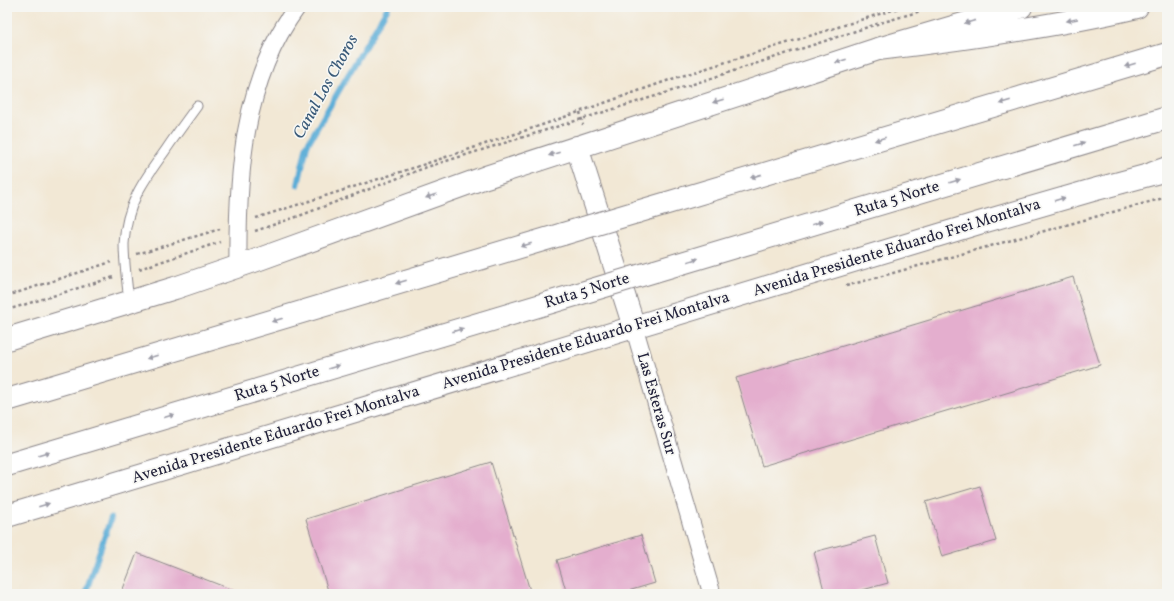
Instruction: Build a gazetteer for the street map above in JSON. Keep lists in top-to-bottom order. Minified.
{"streets":{"main road":["Ruta 5 Norte","Avenida Presidente Eduardo Frei Montalva","Las Esteras Sur"]},"crossings":[["Avenida Presidente Eduardo Frei Montalva","Las Esteras Sur"]],"water":["Canal Los Choros"]}
